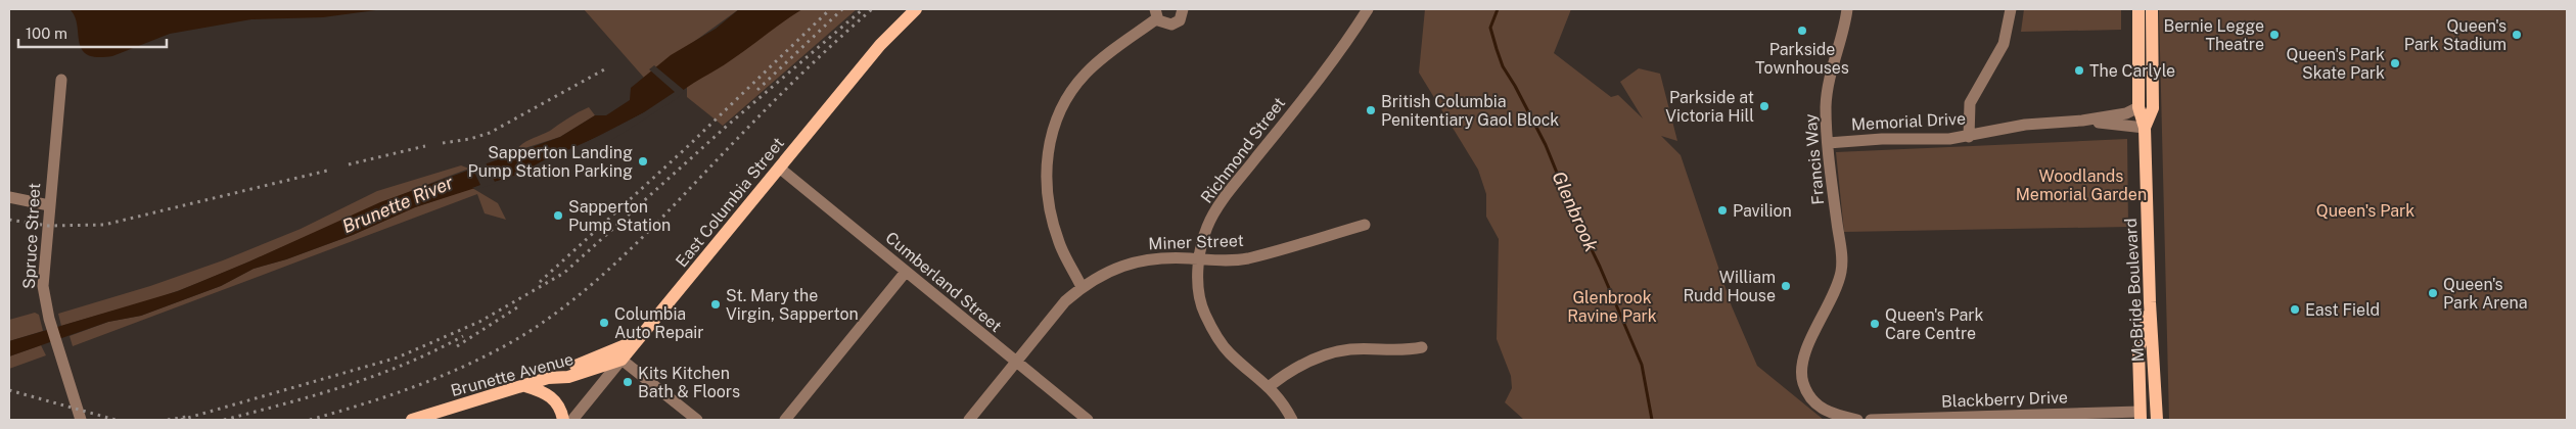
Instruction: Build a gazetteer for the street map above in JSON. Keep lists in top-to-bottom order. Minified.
{"streets":{"main road":["East Columbia Street","McBride Boulevard","Brunette Avenue"],"street":["Memorial Drive","Richmond Street","Francis Way","Spruce Street","Miner Street","Cumberland Street","Blackberry Drive"]},"crossings":[["Memorial Drive","Francis Way"],["Memorial Drive","McBride Boulevard"],["Richmond Street","Miner Street"],["East Columbia Street","Cumberland Street"],["East Columbia Street","Brunette Avenue"],["Miner Street","Cumberland Street"]],"water":["Brunette River","Glenbrook"],"parks":["Woodlands Memorial Garden","Queen's Park","Glenbrook Ravine Park"],"places":["Parkside Townhouses","Bernie Legge Theatre","Queen's Park Stadium","Queen's Park Skate Park","The Carlyle","Parkside at Victoria Hill","British Columbia Penitentiary Gaol Block","Sapperton Landing Pump Station Parking","Pavilion","Sapperton Pump Station","William Rudd House","Queen's Park Arena","St. Mary the Virgin, Sapperton","East Field","Columbia Auto Repair","Queen's Park Care Centre","Kits Kitchen Bath & Floors"],"scale_bar":"100 m"}
